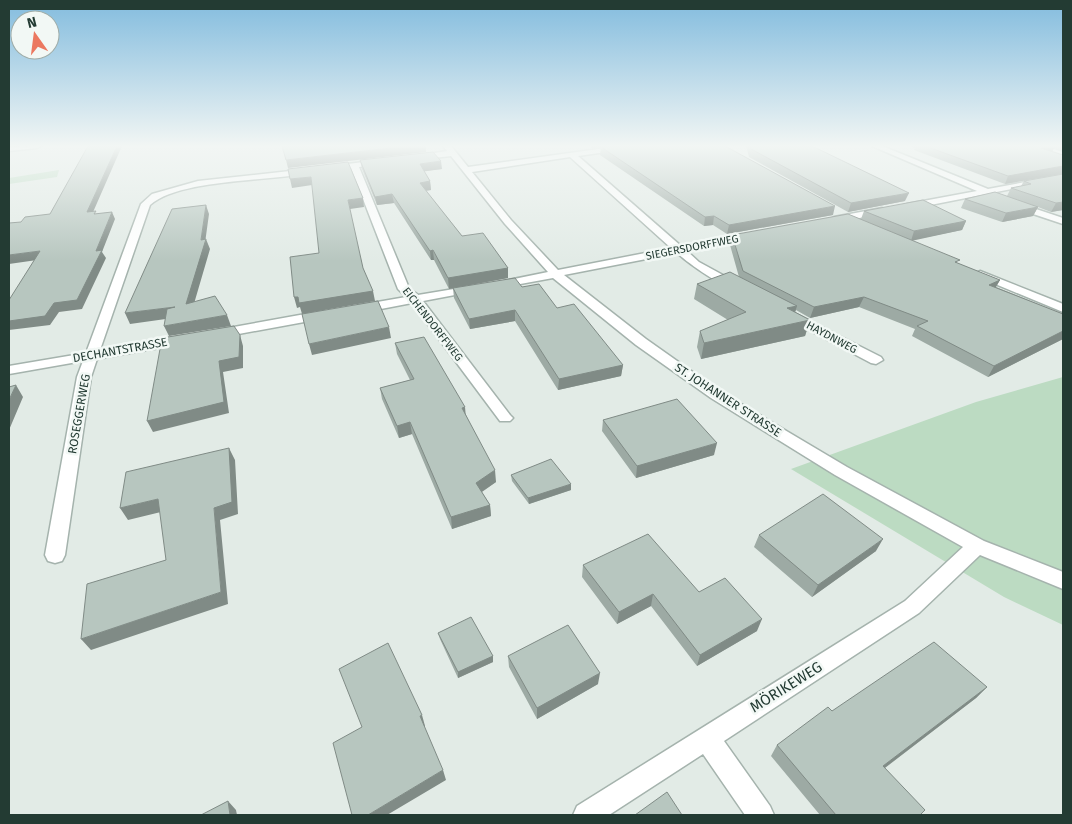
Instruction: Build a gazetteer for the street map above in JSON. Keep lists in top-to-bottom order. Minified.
{"streets":{"street":["SIEGERSDORFFWEG","EICHENDORFFWEG","HAYDNWEG","DECHANTSTRASSE","ST. JOHANNER STRASSE","ROSEGGERWEG","MÖRIKEWEG"]},"crossings":[["SIEGERSDORFFWEG","DECHANTSTRASSE"],["SIEGERSDORFFWEG","ST. JOHANNER STRASSE"],["EICHENDORFFWEG","DECHANTSTRASSE"],["DECHANTSTRASSE","ST. JOHANNER STRASSE"],["DECHANTSTRASSE","ROSEGGERWEG"],["ST. JOHANNER STRASSE","MÖRIKEWEG"]],"north":"top"}
